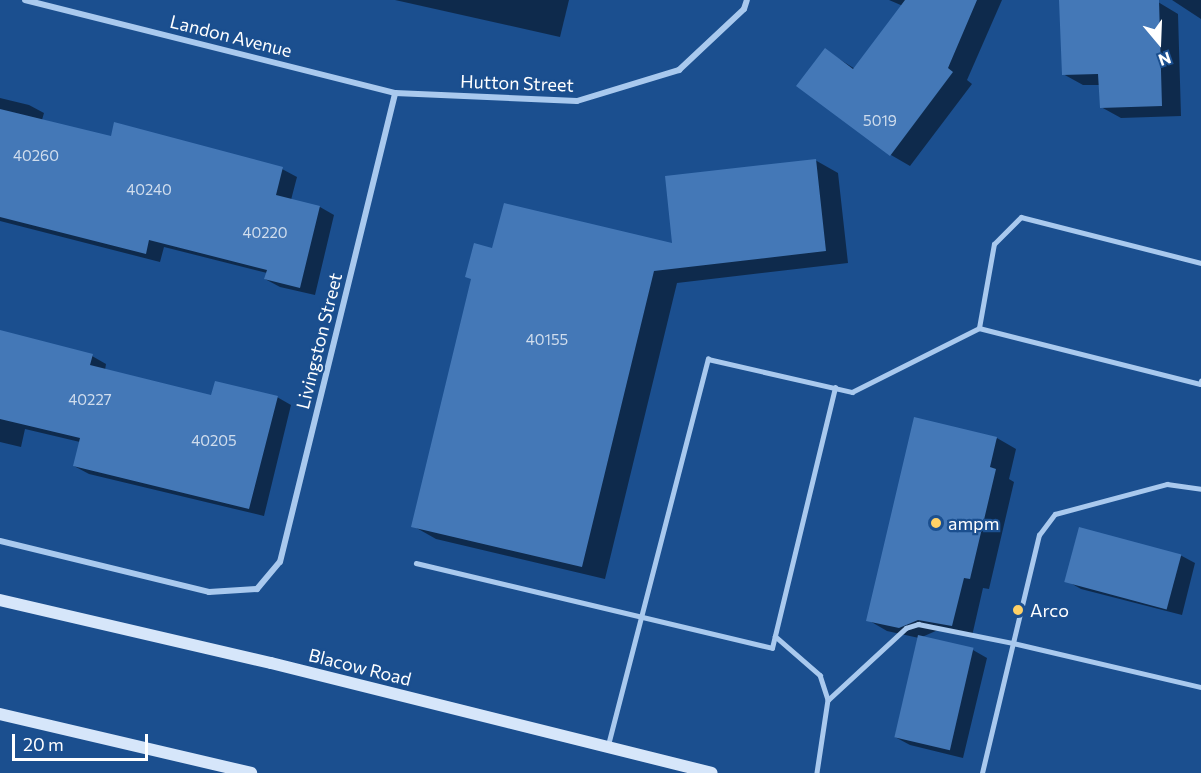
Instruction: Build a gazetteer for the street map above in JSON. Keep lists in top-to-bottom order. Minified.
{"streets":{"main road":["Blacow Road"],"street":["Landon Avenue","Hutton Street","Livingston Street"]},"crossings":[["Landon Avenue","Hutton Street"],["Landon Avenue","Livingston Street"],["Hutton Street","Livingston Street"]],"places":["ampm","Arco"],"house_numbers":["5019","40260","40240","40220","40155","40227","40205"],"scale_bar":"20 m","north":"bottom"}
